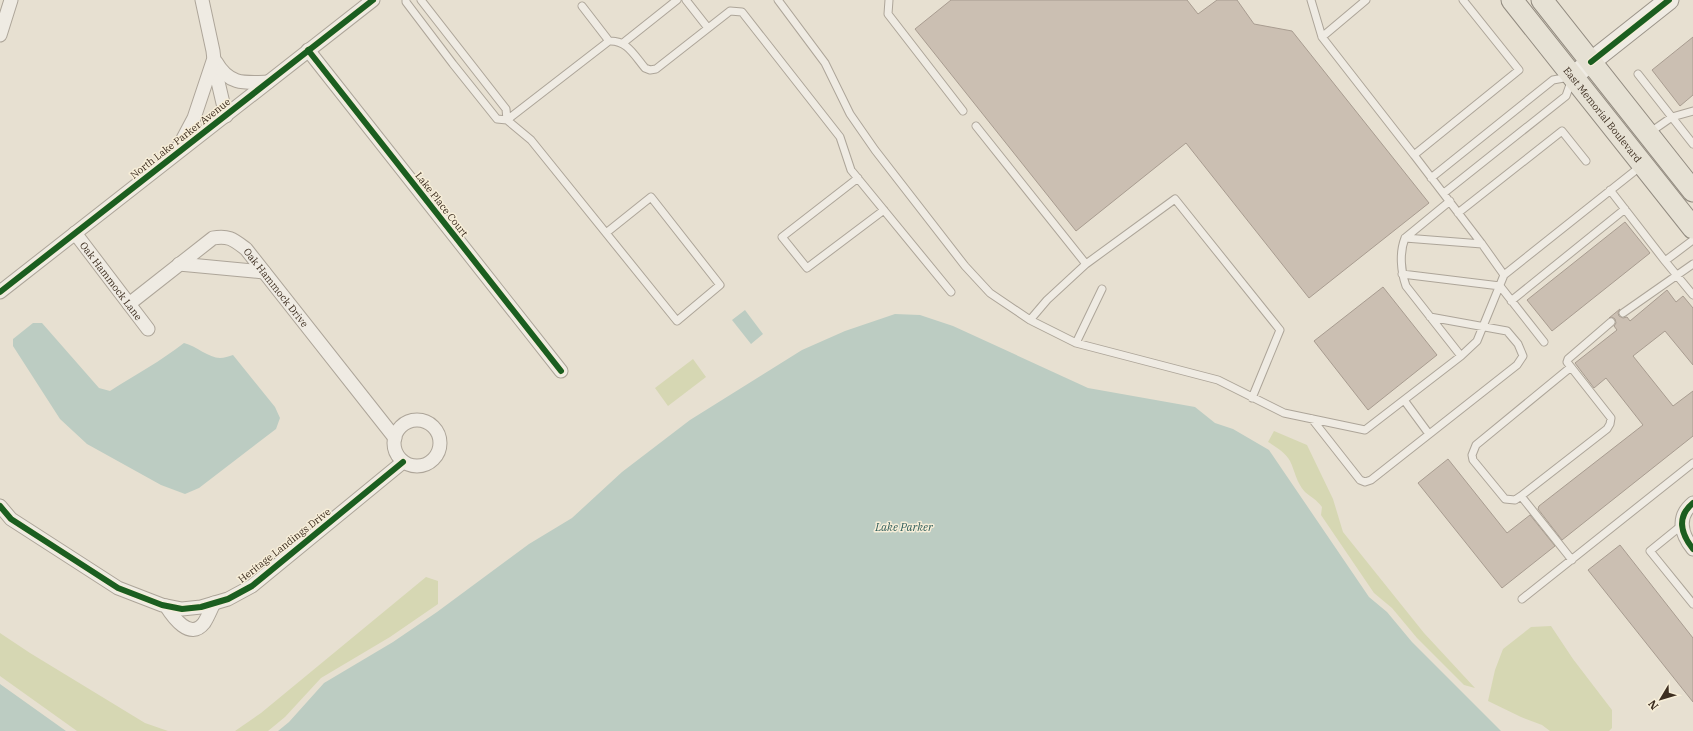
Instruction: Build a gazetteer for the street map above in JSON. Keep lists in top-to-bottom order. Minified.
{"streets":{"main road":["East Memorial Boulevard"],"street":["North Lake Parker Avenue","Lake Place Court","Oak Hammock Lane","Oak Hammock Drive","Heritage Landings Drive"]},"crossings":[["North Lake Parker Avenue","Lake Place Court"],["North Lake Parker Avenue","Oak Hammock Lane"],["Oak Hammock Lane","Oak Hammock Drive"],["Oak Hammock Drive","Heritage Landings Drive"]],"water":["Lake Parker"],"north":"bottom left"}
